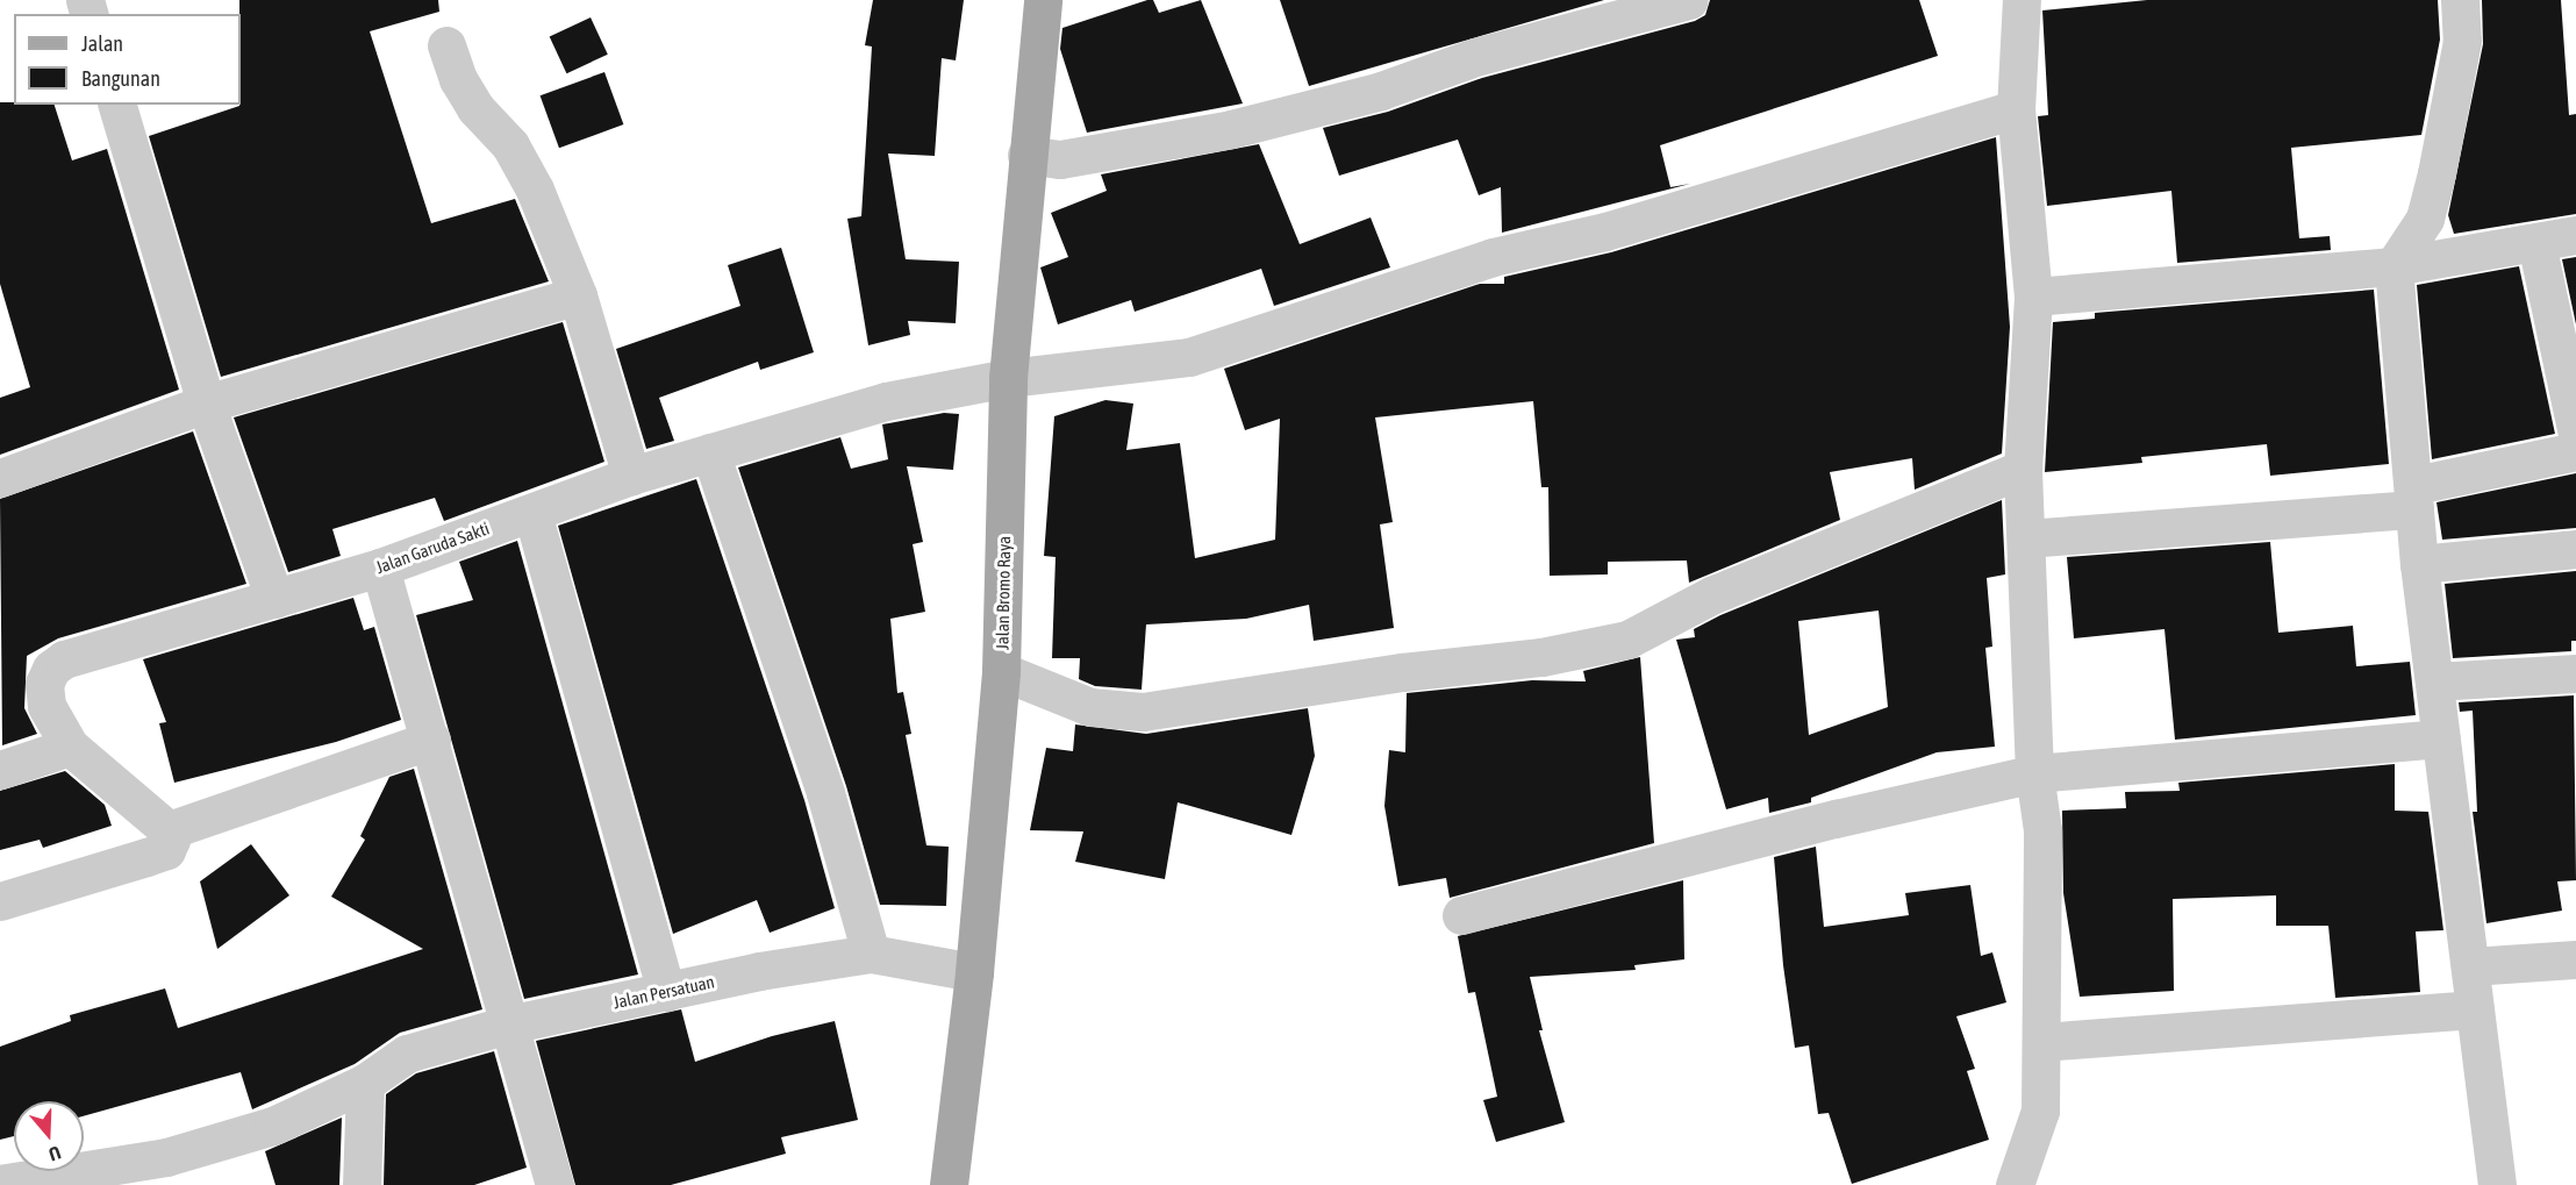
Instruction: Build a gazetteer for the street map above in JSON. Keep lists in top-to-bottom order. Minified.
{"streets":{"main road":["Jalan Bromo Raya"],"street":["Jalan Garuda Sakti","Jalan Persatuan"]},"crossings":[["Jalan Garuda Sakti","Jalan Bromo Raya"],["Jalan Bromo Raya","Jalan Persatuan"]],"legend":["Jalan","Bangunan"],"north":"bottom"}
